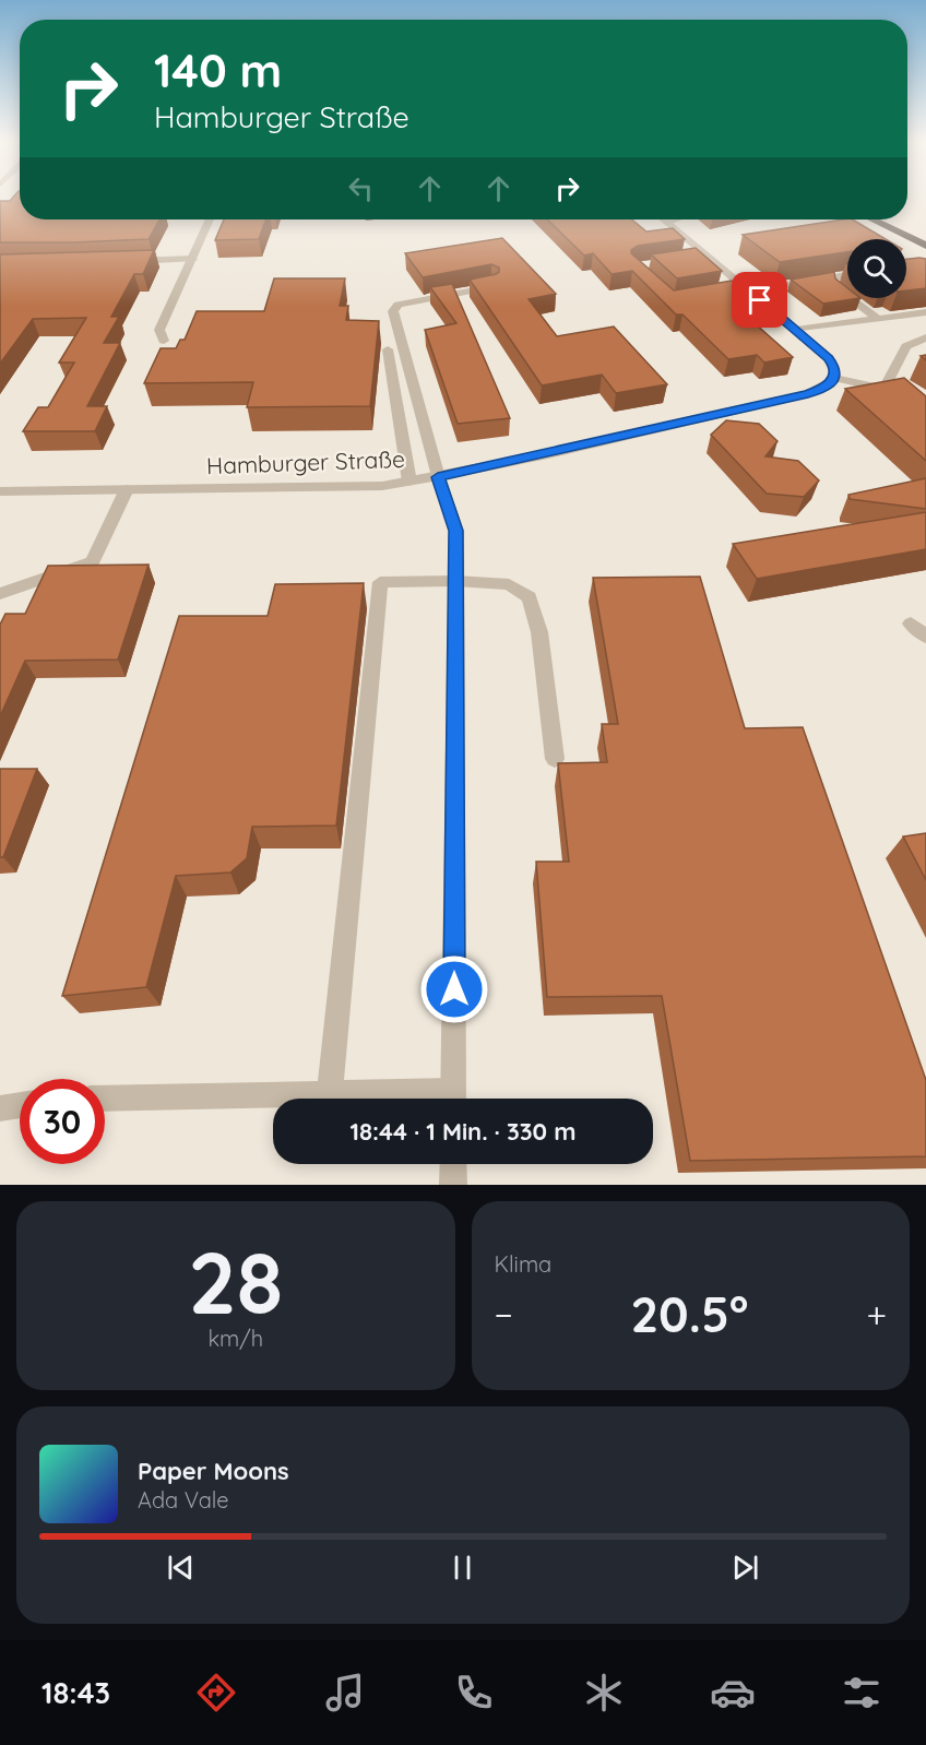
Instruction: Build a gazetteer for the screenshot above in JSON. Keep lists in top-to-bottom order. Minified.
{"streets":{"street":["Hamburger Straße"]},"page":{"turn":["140 m","Hamburger Straße"],"limit":"30","trip":"18:44 · 1 Min. · 330 m","tile":[["28","km/h"],"Klima"],"heat":["−","20.5°","+"],"song":["Paper Moons","Ada Vale"],"tabs":"18:43"}}
